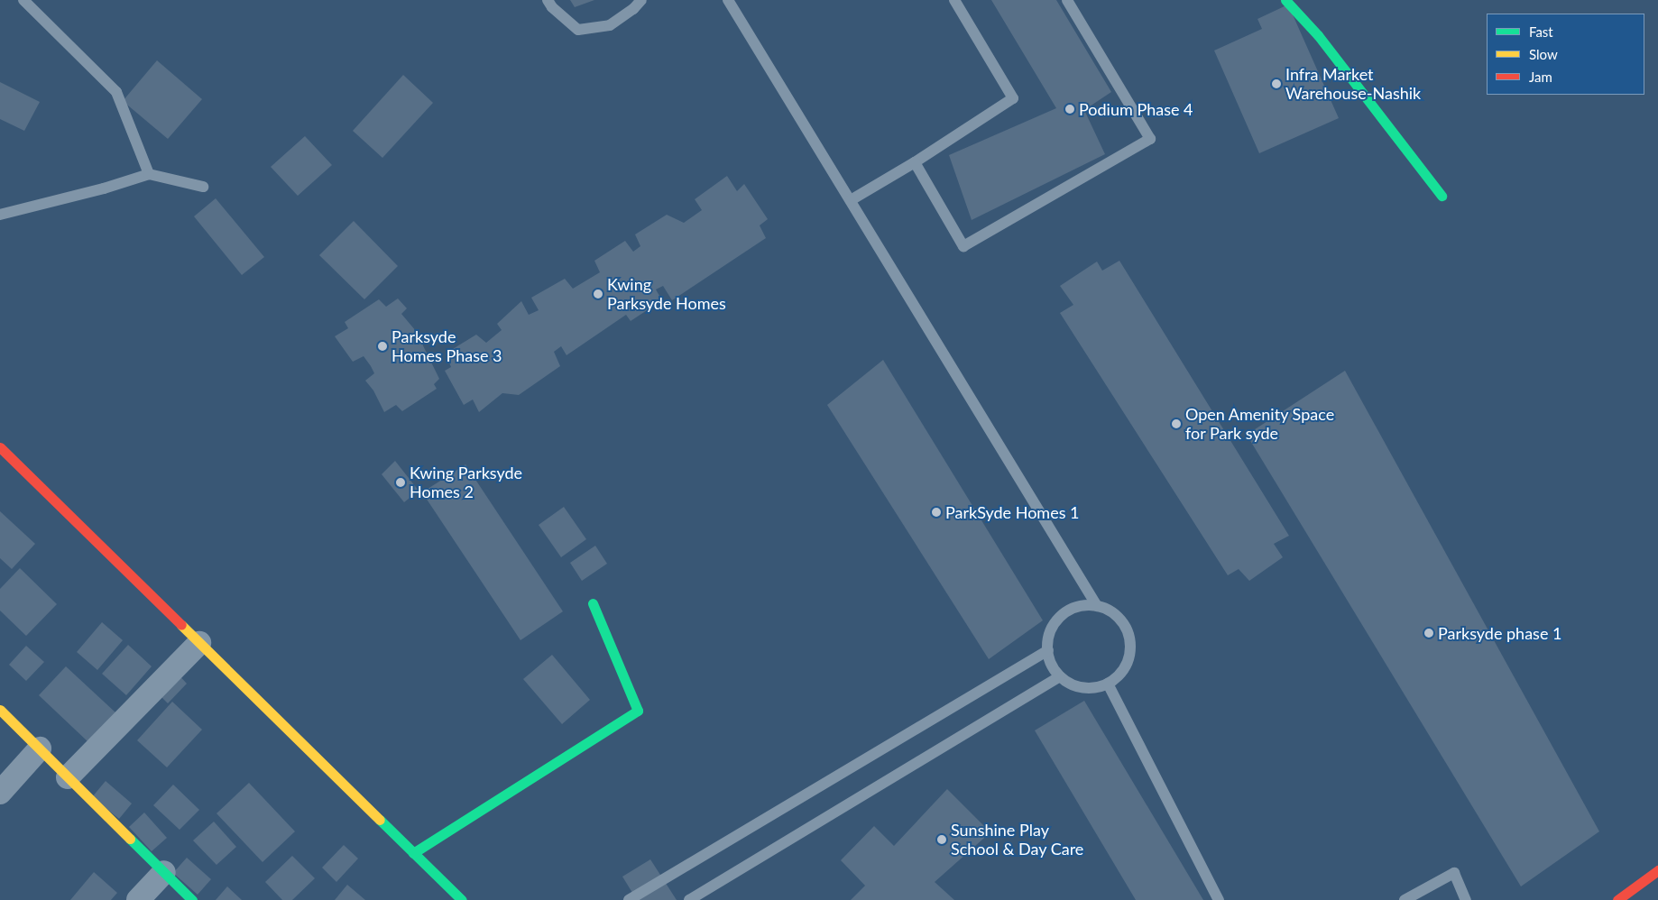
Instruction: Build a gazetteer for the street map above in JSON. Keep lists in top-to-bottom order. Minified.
{"places":["Infra Market Warehouse-Nashik","Podium Phase 4","Kwing Parksyde Homes","Parksyde Homes Phase 3","Open Amenity Space for Park syde","Kwing Parksyde Homes 2","ParkSyde Homes 1","Parksyde phase 1","Sunshine Play School & Day Care"],"legend":["Fast","Slow","Jam"]}
